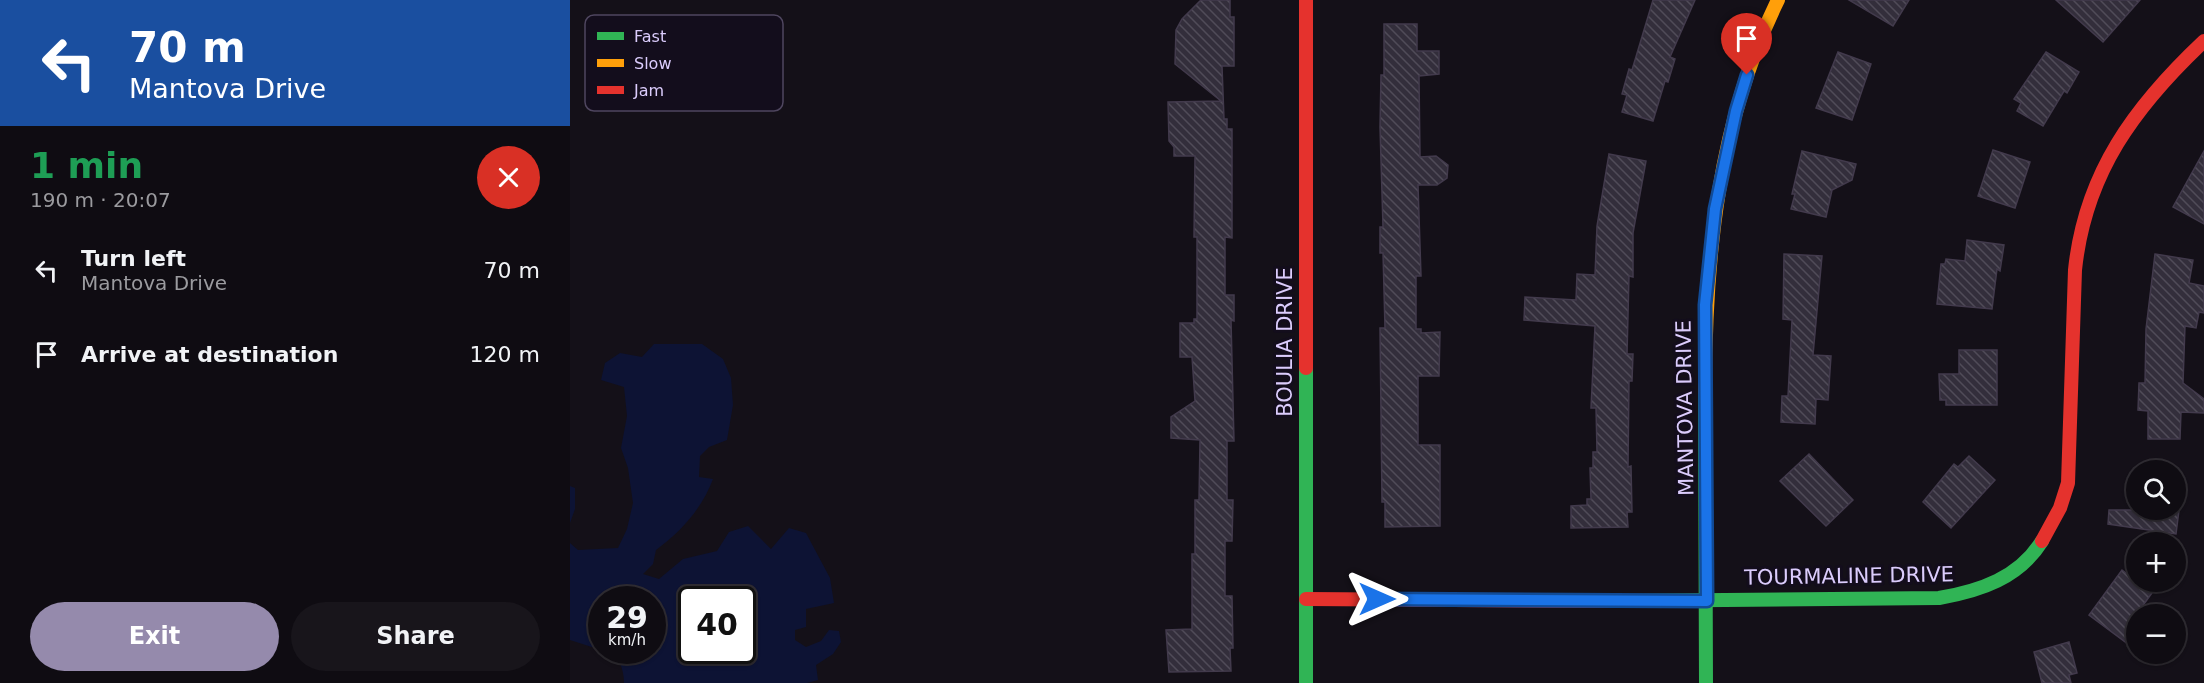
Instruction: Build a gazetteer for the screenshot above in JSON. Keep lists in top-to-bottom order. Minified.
{"streets":{"street":["BOULIA DRIVE","MANTOVA DRIVE","TOURMALINE DRIVE"]},"crossings":[["BOULIA DRIVE","TOURMALINE DRIVE"],["MANTOVA DRIVE","TOURMALINE DRIVE"]],"legend":["Fast","Slow","Jam"],"page":{"turn":["70 m","Mantova Drive"],"heading":["1 min","190 m · 20:07"],"list":[{"name":"Turn left","note":"Mantova Drive","value":"70 m"},{"name":"Arrive at destination","value":"120 m"}],"map_buttons":["+","−"],"speed":"29 km/h","limit":"40","buttons":["Exit","Share"]}}
